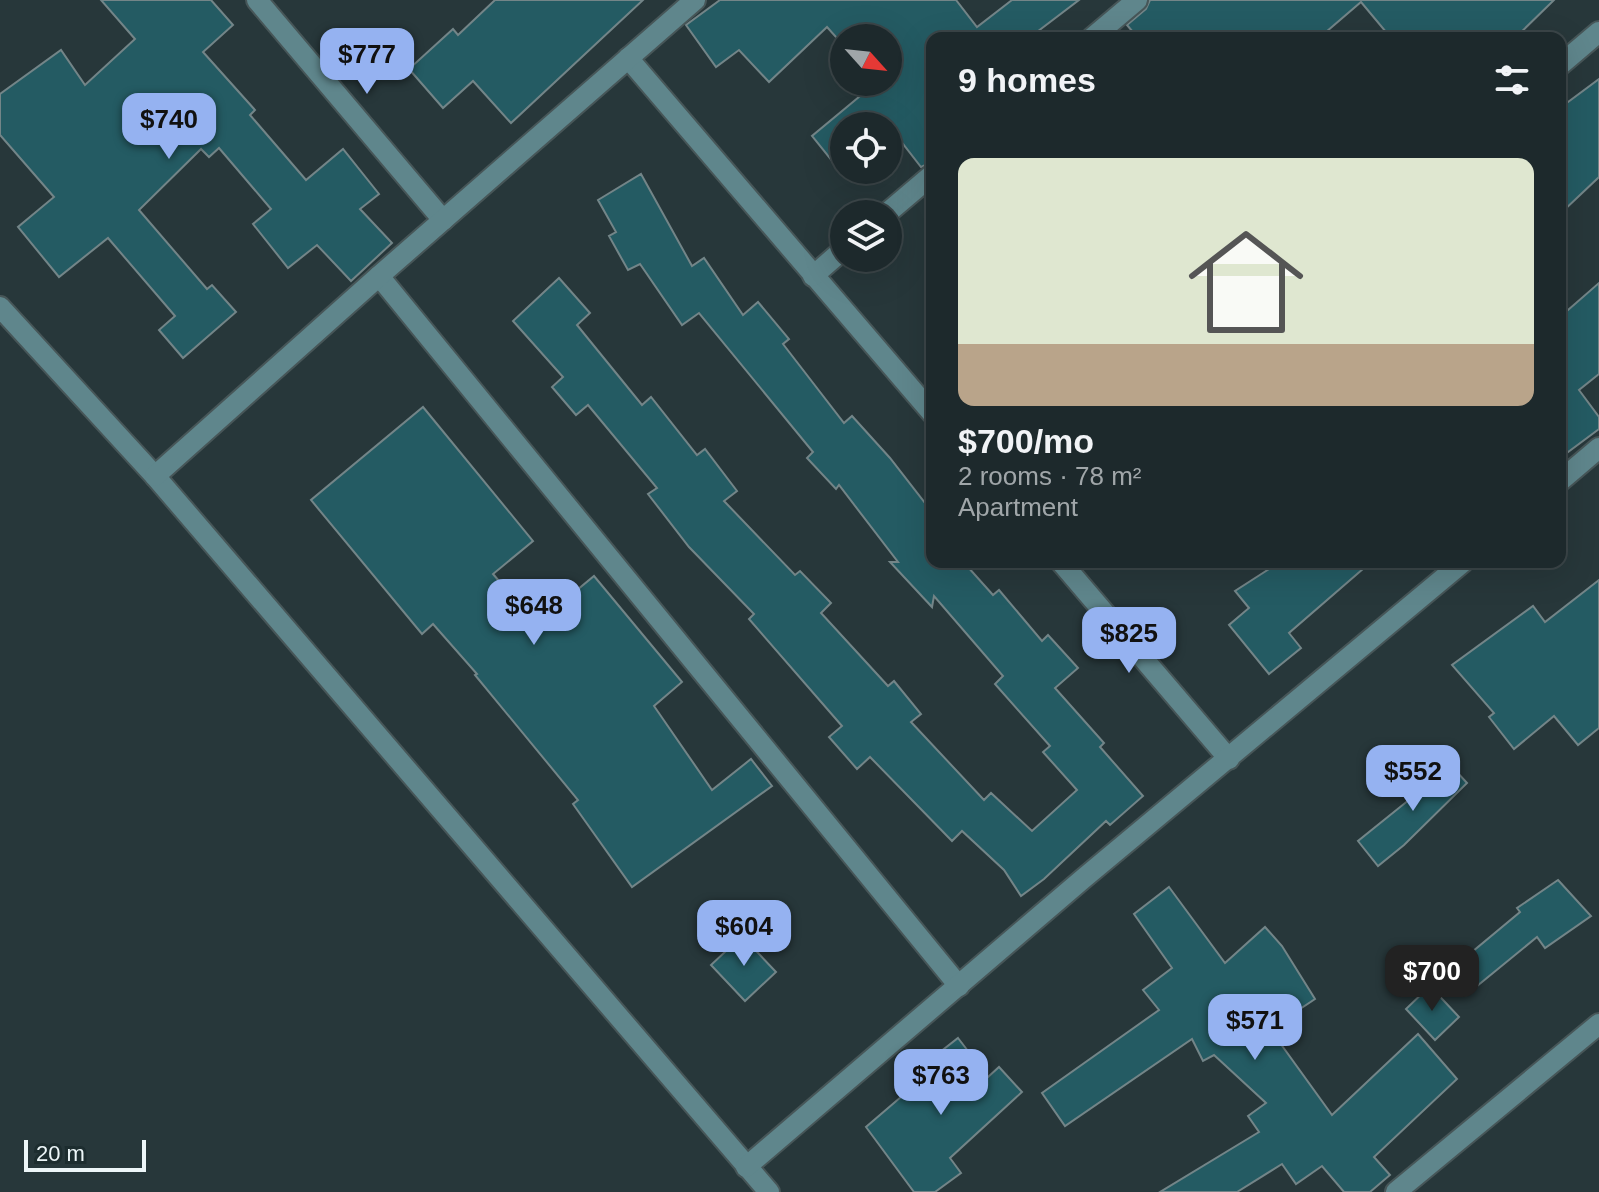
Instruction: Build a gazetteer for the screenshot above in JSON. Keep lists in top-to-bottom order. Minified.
{"scale_bar":"20 m","north":"bottom right","page":{"price":["$777","$740","$648","$825","$552","$604","$700","$571","$763"],"heading":"9 homes","list":[{"name":"$700/mo","note":"2 rooms · 78 m² · Apartment"}],"scale":"20 m"}}
